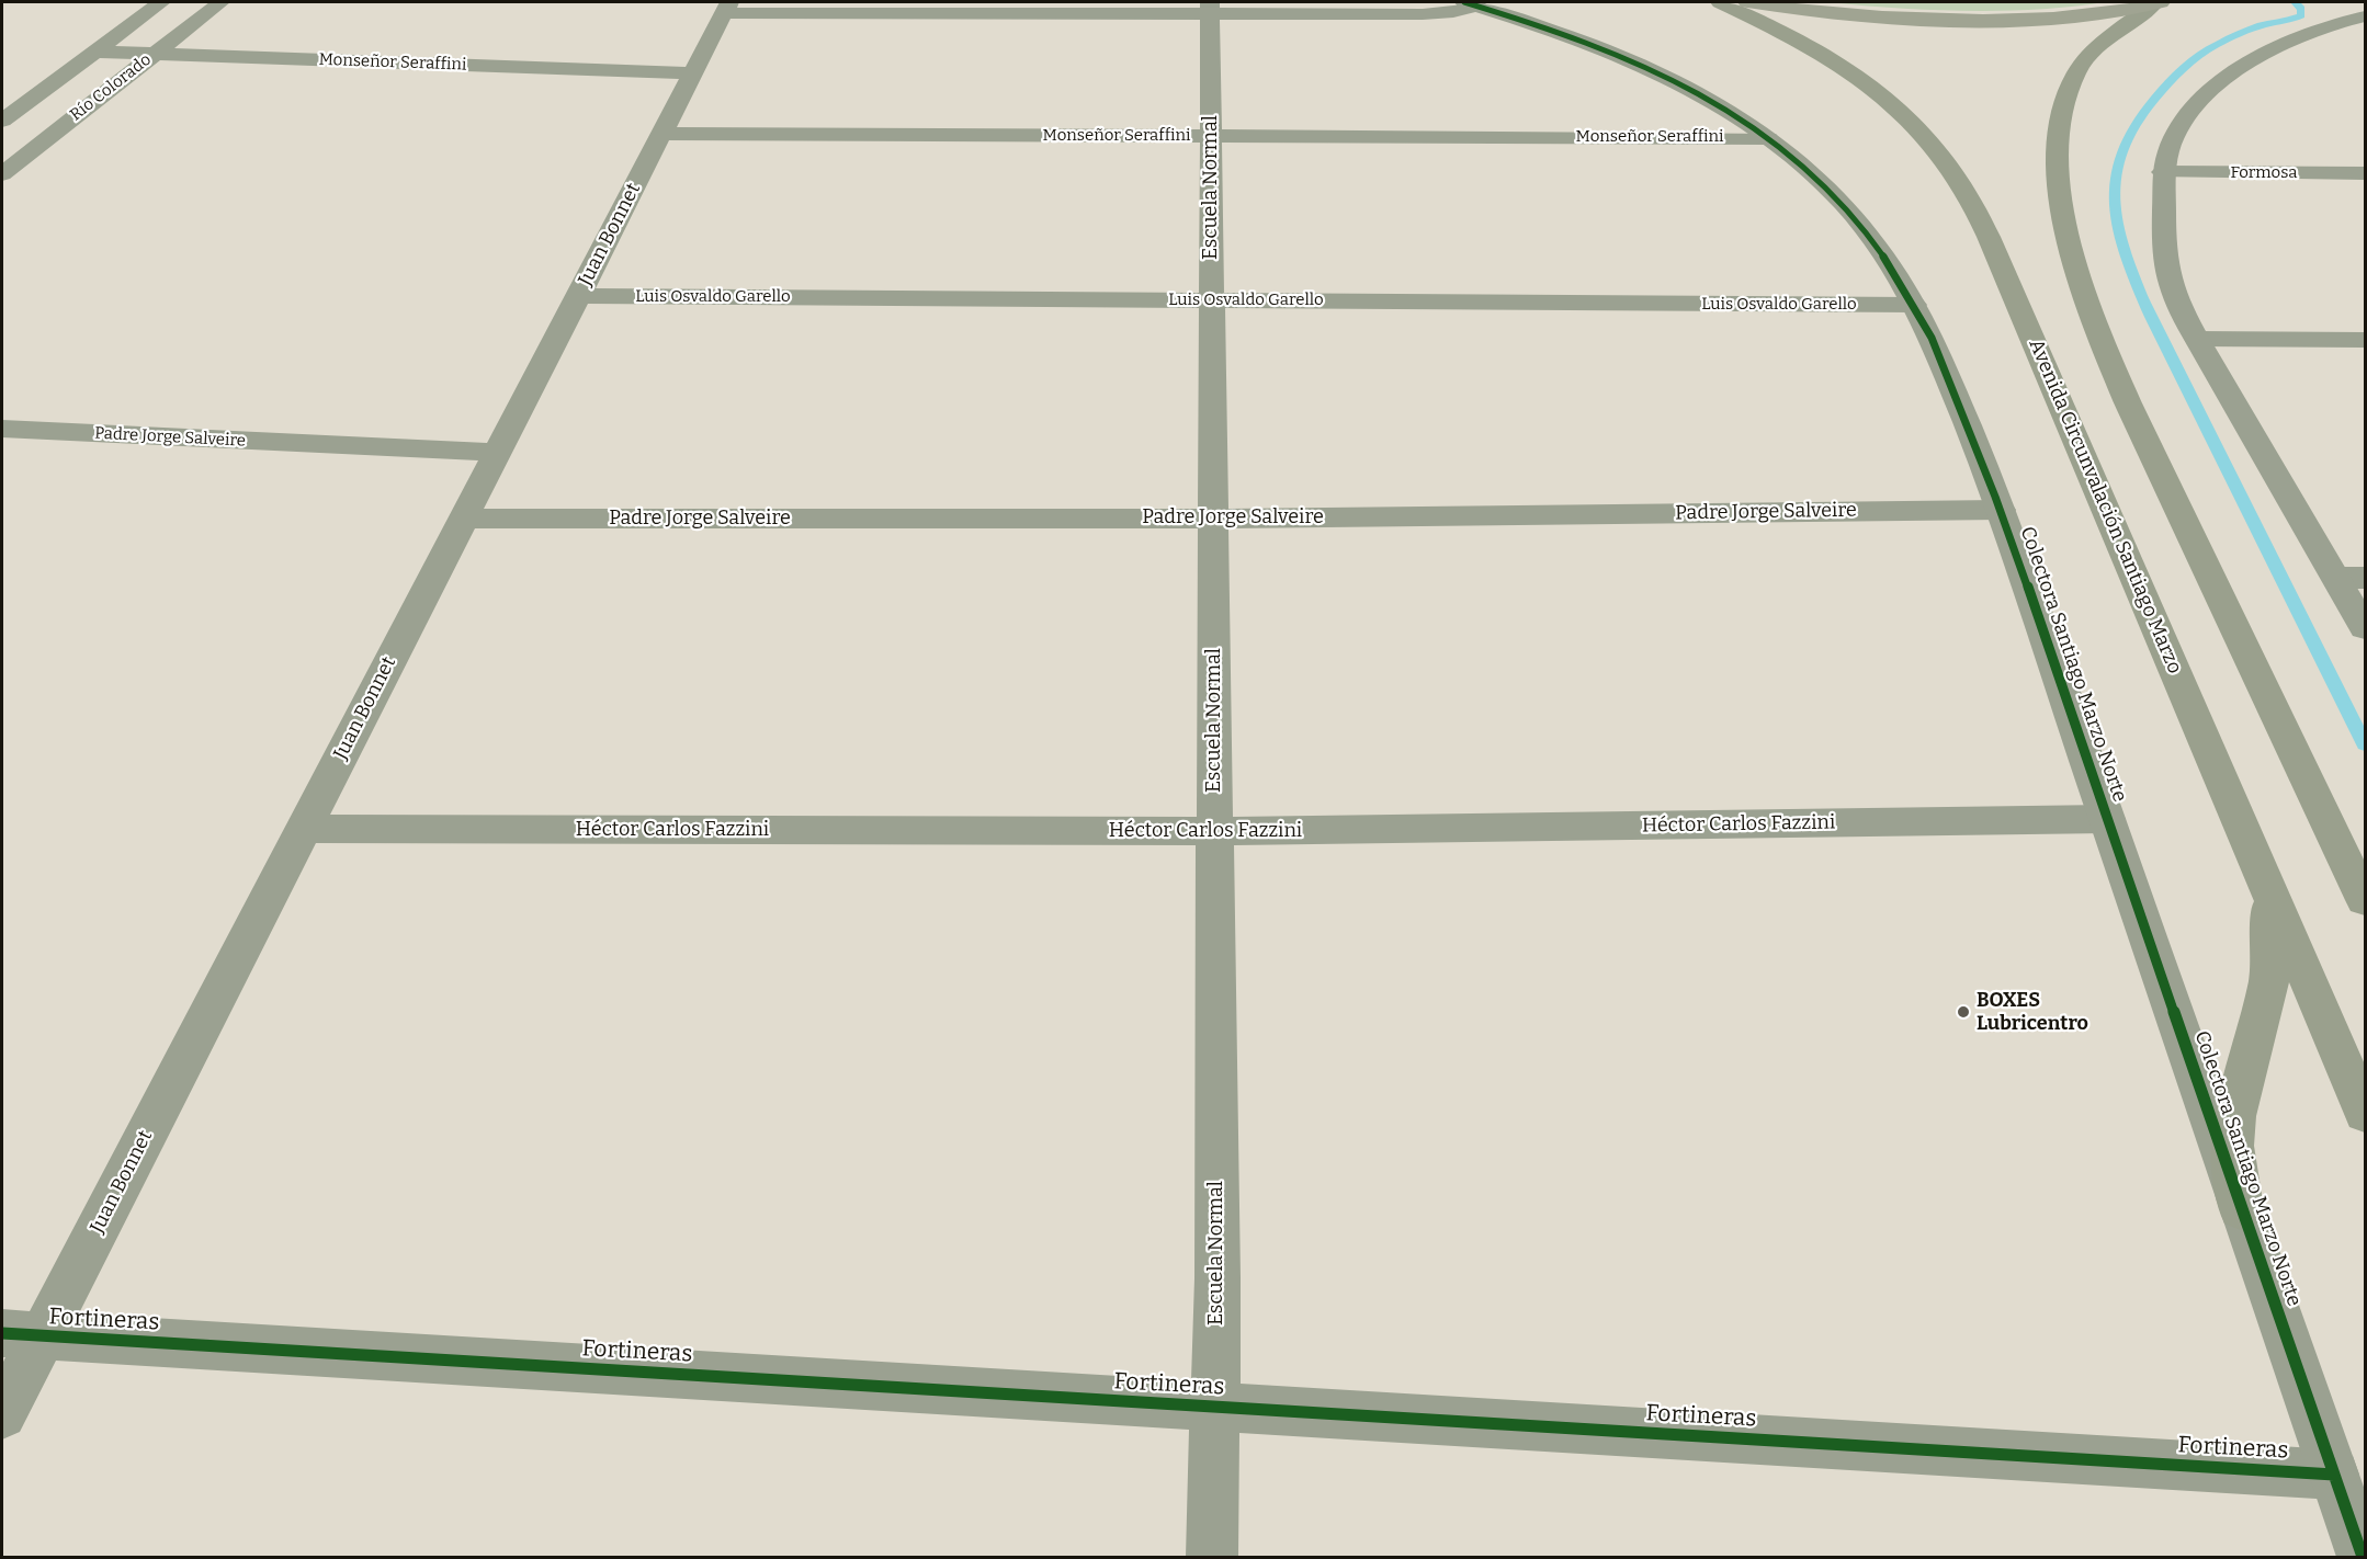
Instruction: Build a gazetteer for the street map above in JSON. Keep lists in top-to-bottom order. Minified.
{"streets":{"main road":["Avenida Circunvalación Santiago Marzo"],"street":["Monseñor Seraffini","Río Colorado","Formosa","Escuela Normal","Juan Bonnet","Luis Osvaldo Garello","Padre Jorge Salveire","Colectora Santiago Marzo Norte","Héctor Carlos Fazzini","Fortineras"]},"crossings":[["Monseñor Seraffini","Río Colorado"],["Monseñor Seraffini","Escuela Normal"],["Monseñor Seraffini","Juan Bonnet"],["Monseñor Seraffini","Colectora Santiago Marzo Norte"],["Escuela Normal","Luis Osvaldo Garello"],["Escuela Normal","Padre Jorge Salveire"],["Escuela Normal","Héctor Carlos Fazzini"],["Escuela Normal","Fortineras"],["Juan Bonnet","Luis Osvaldo Garello"],["Juan Bonnet","Padre Jorge Salveire"],["Juan Bonnet","Héctor Carlos Fazzini"],["Juan Bonnet","Fortineras"],["Luis Osvaldo Garello","Colectora Santiago Marzo Norte"],["Padre Jorge Salveire","Colectora Santiago Marzo Norte"],["Colectora Santiago Marzo Norte","Héctor Carlos Fazzini"],["Colectora Santiago Marzo Norte","Fortineras"]],"places":["BOXES Lubricentro"]}
